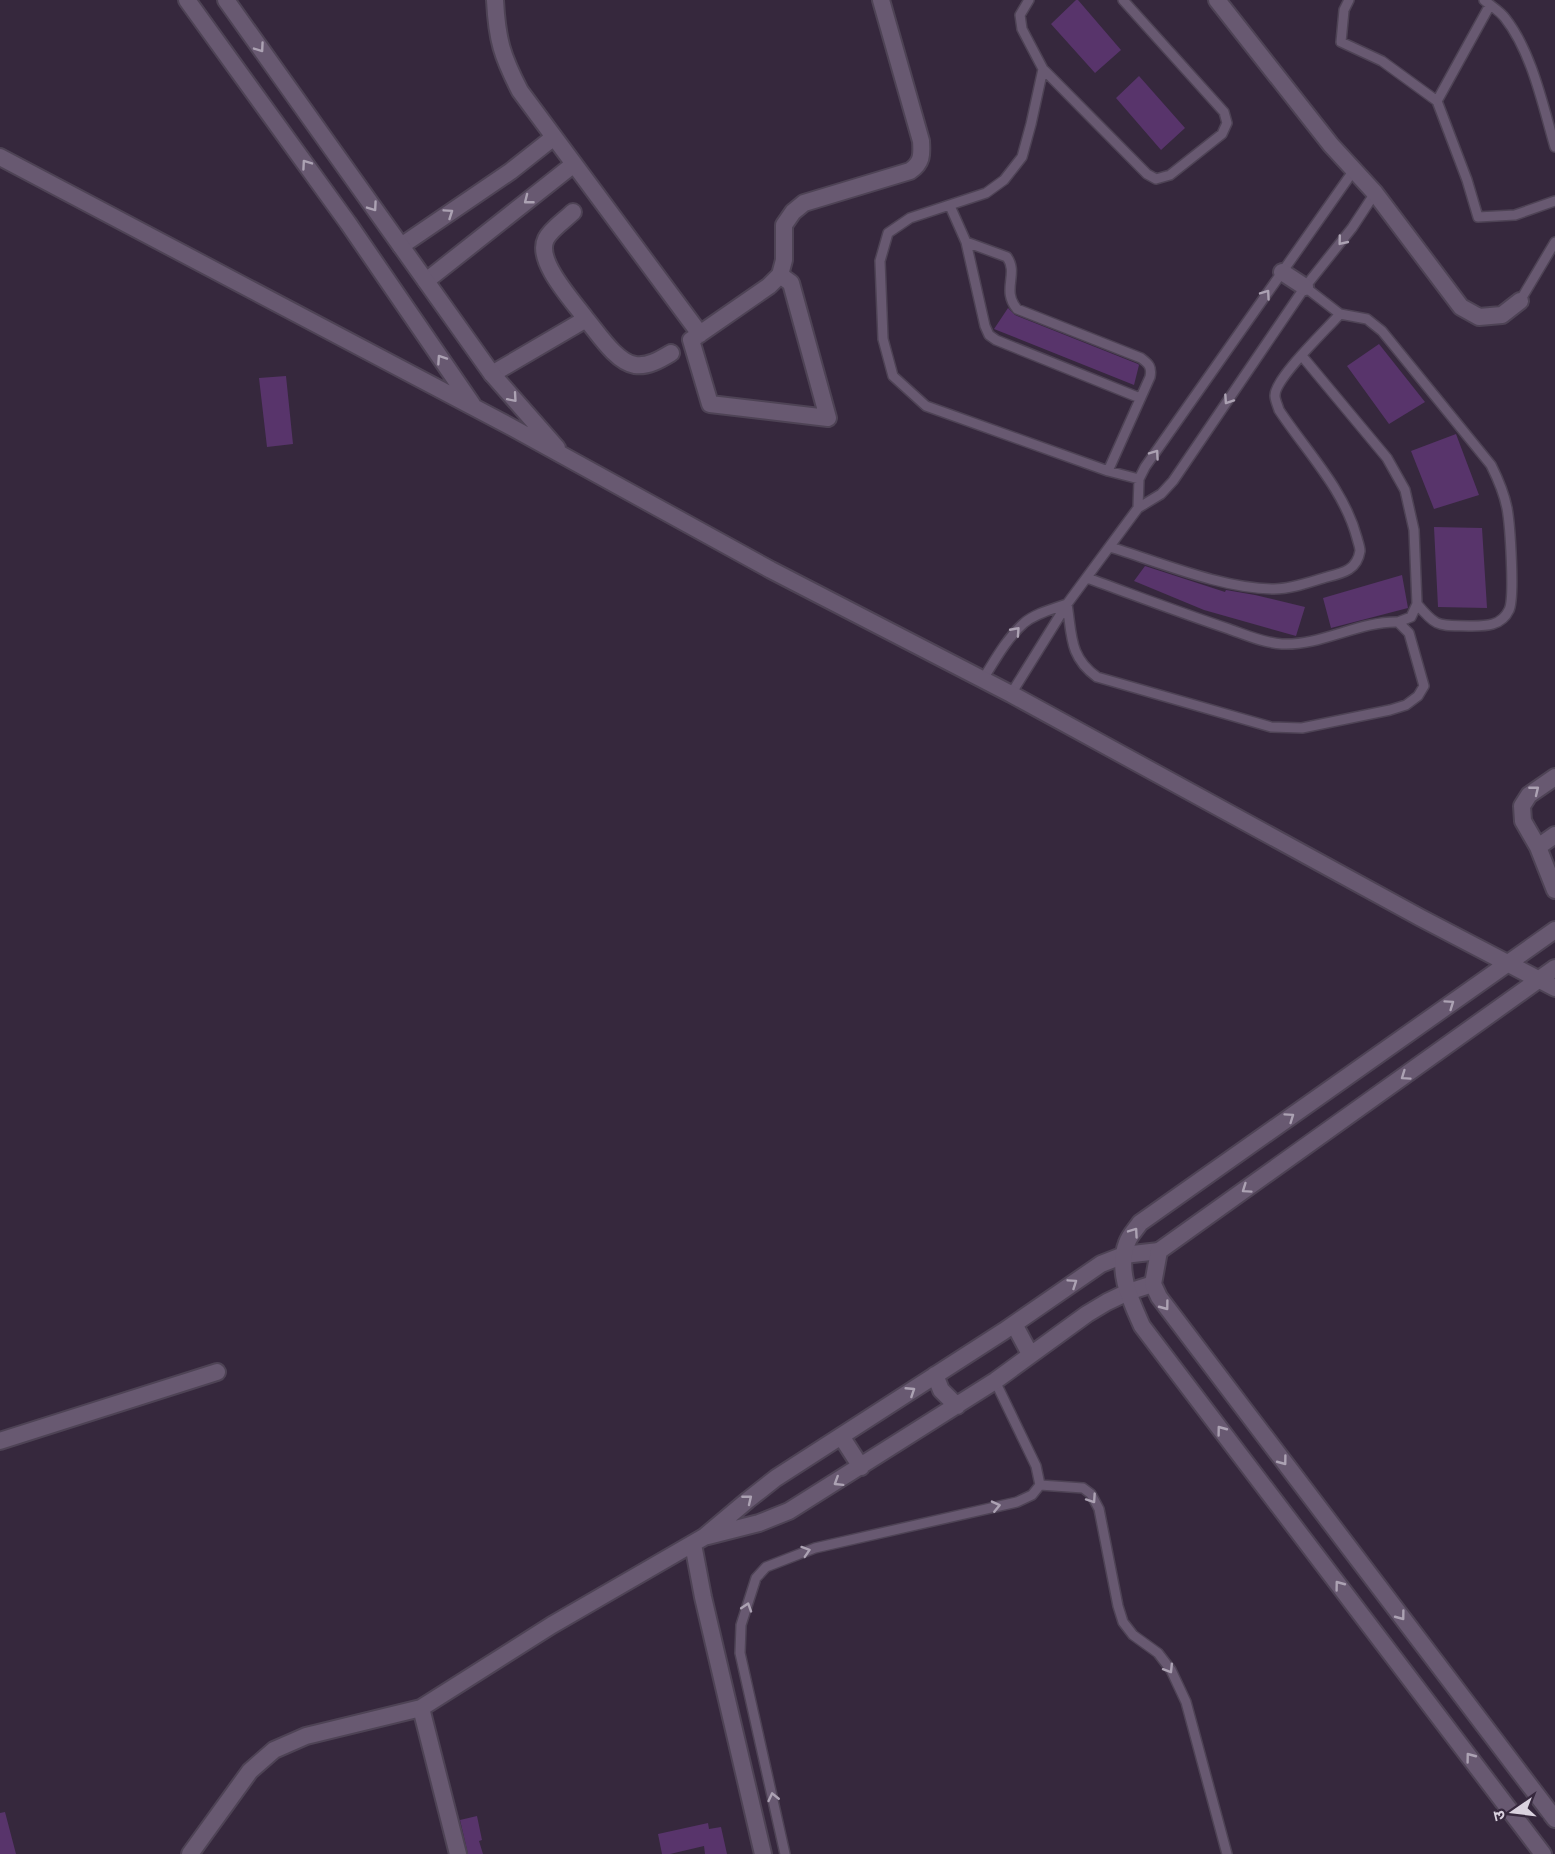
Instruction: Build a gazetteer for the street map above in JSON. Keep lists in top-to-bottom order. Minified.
{"north":"left"}
